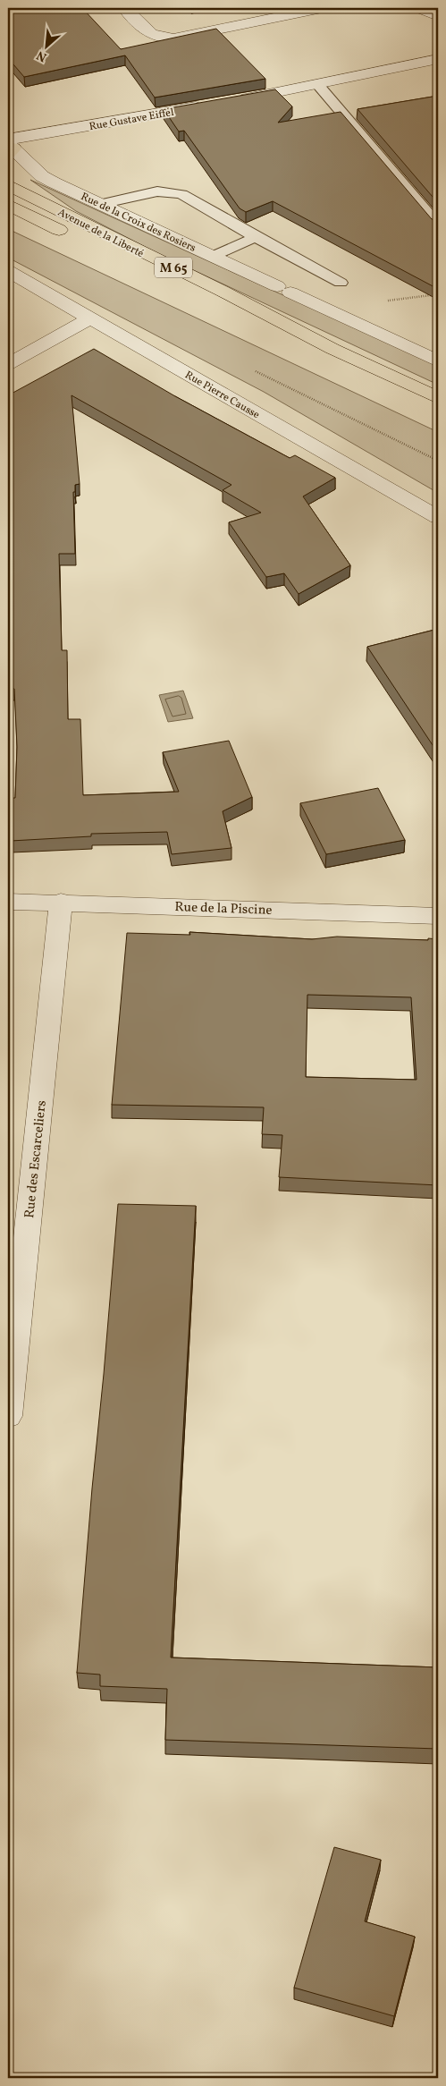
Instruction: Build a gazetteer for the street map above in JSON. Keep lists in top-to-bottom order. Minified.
{"streets":{"main road":["Avenue de la Liberté","M 65"],"street":["Rue Gustave Eiffel","Rue de la Croix des Rosiers","Rue Pierre Causse","Rue de la Piscine","Rue des Escarceliers"]},"crossings":[["Rue Gustave Eiffel","Rue de la Croix des Rosiers"],["Rue de la Piscine","Rue des Escarceliers"]],"north":"bottom left"}
